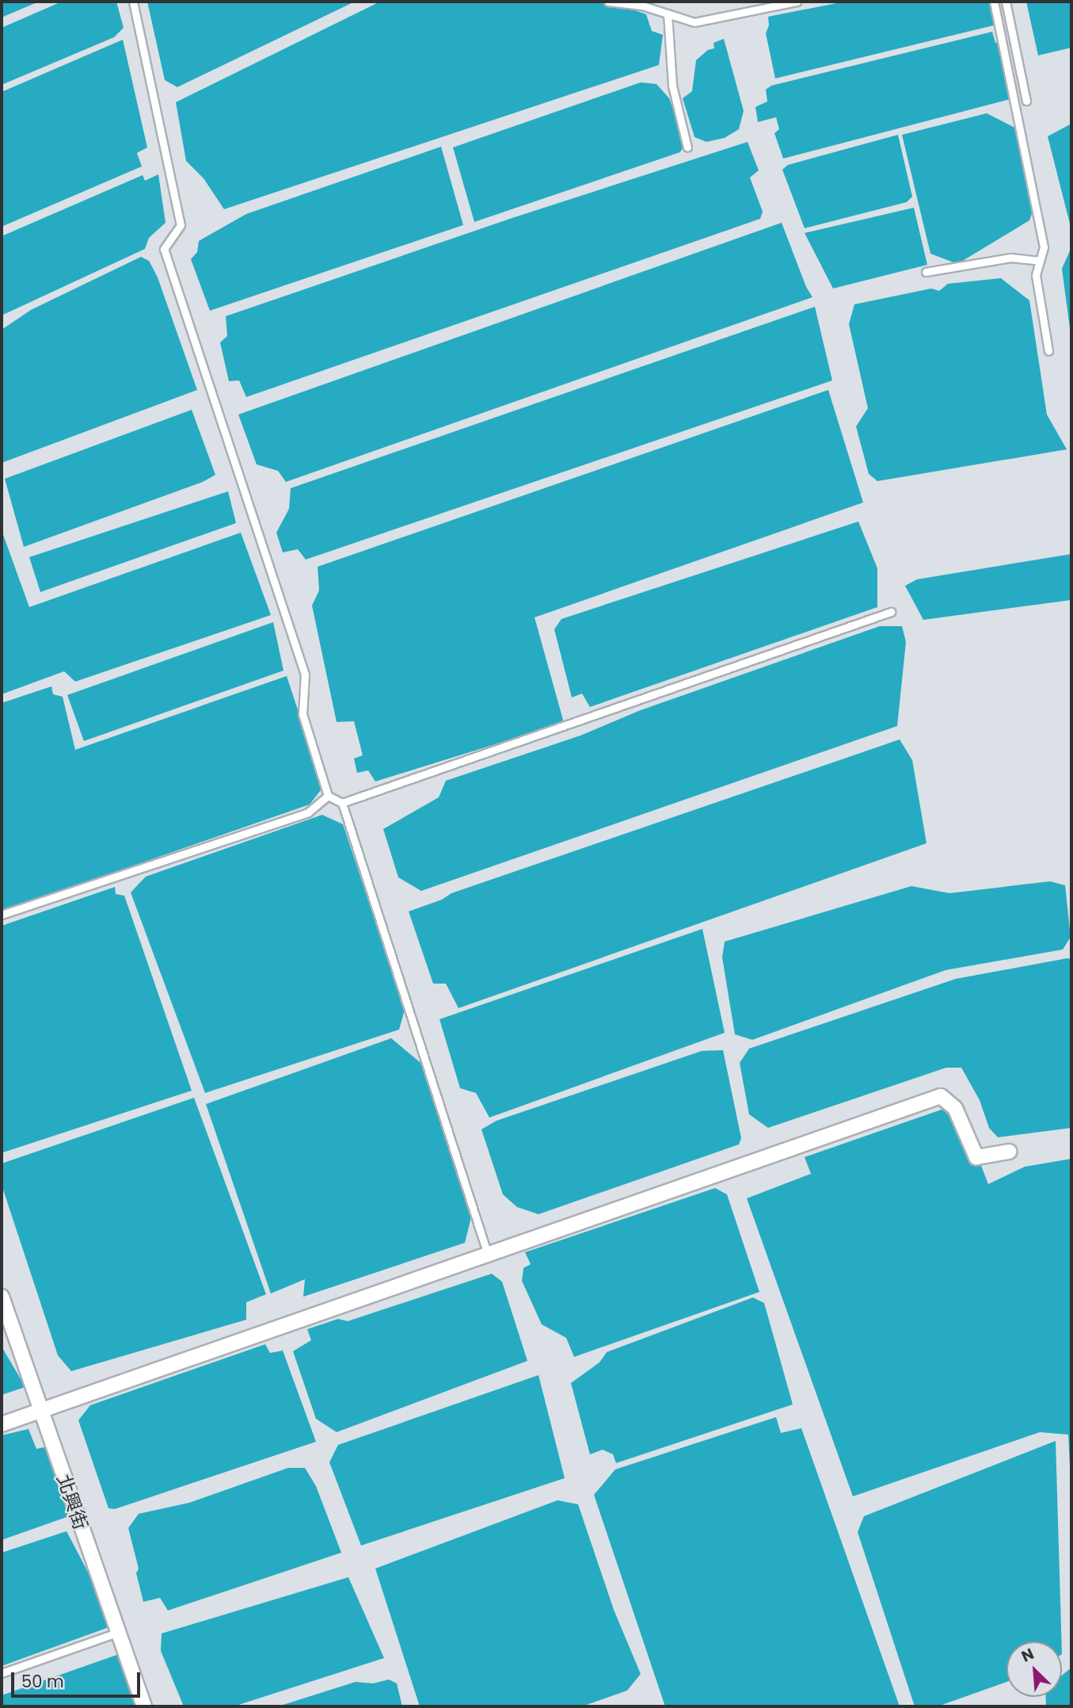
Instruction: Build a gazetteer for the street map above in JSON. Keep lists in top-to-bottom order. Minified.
{"streets":{"street":["北興街"]},"scale_bar":"50 m","north":"top left"}
